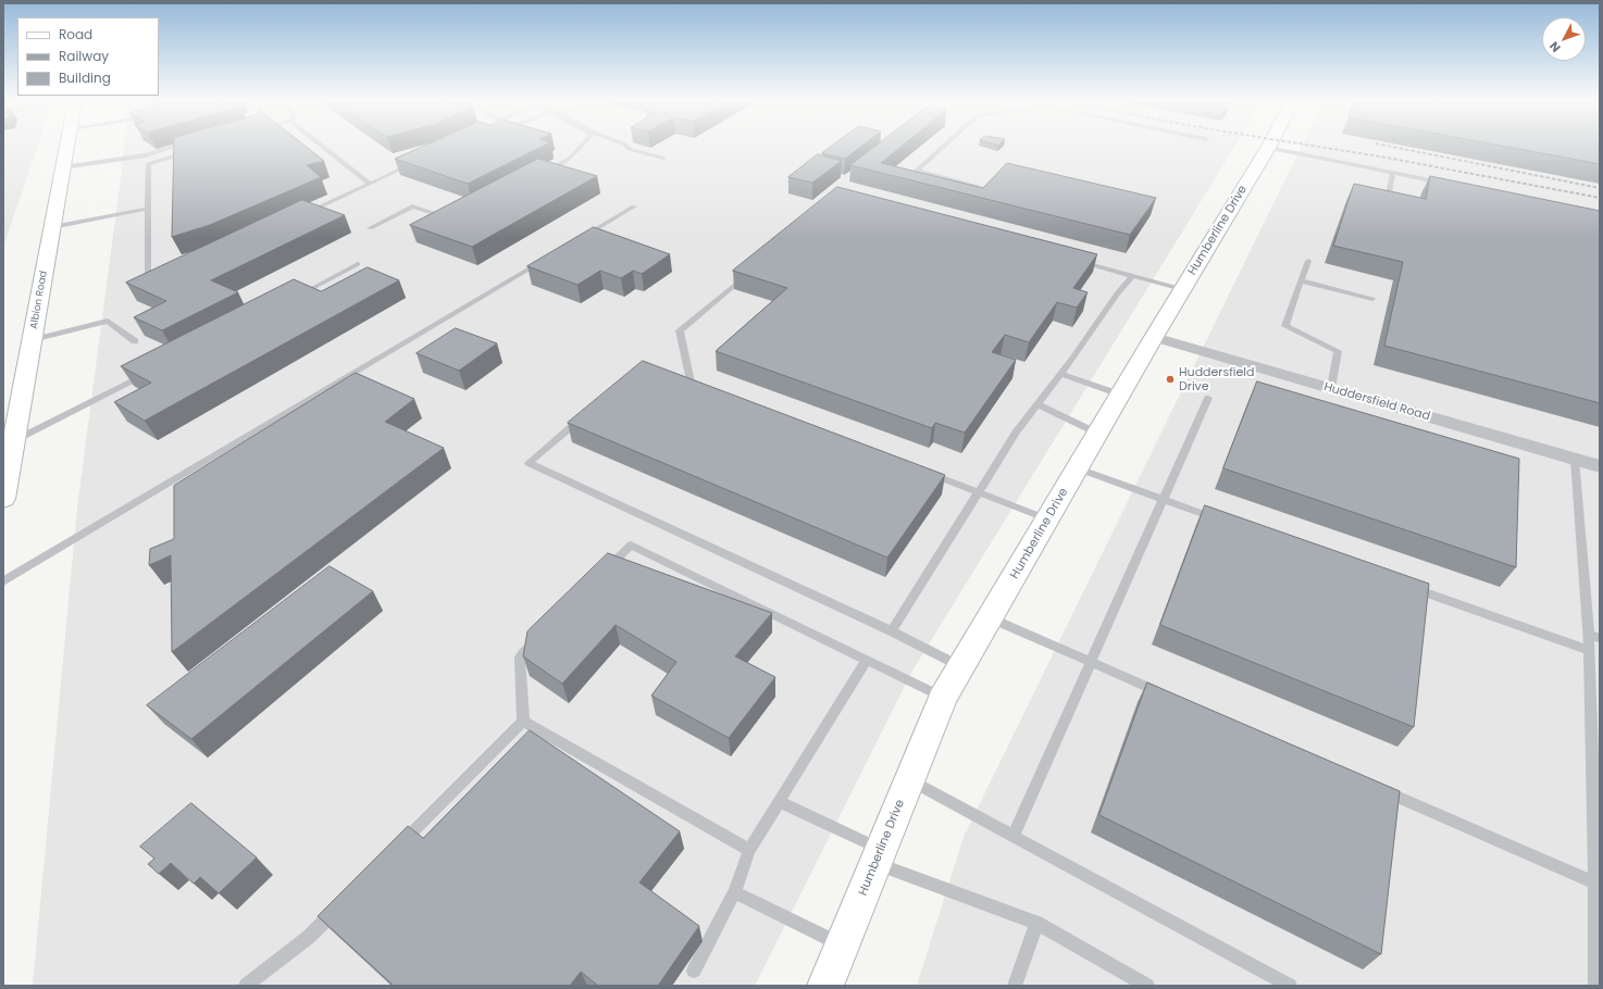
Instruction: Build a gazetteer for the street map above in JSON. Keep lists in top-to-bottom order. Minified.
{"streets":{"street":["Humberline Drive","Albion Road","Huddersfield Road"]},"crossings":[["Humberline Drive","Huddersfield Road"]],"places":["Huddersfield Drive"],"legend":["Road","Railway","Building"],"north":"bottom left"}
